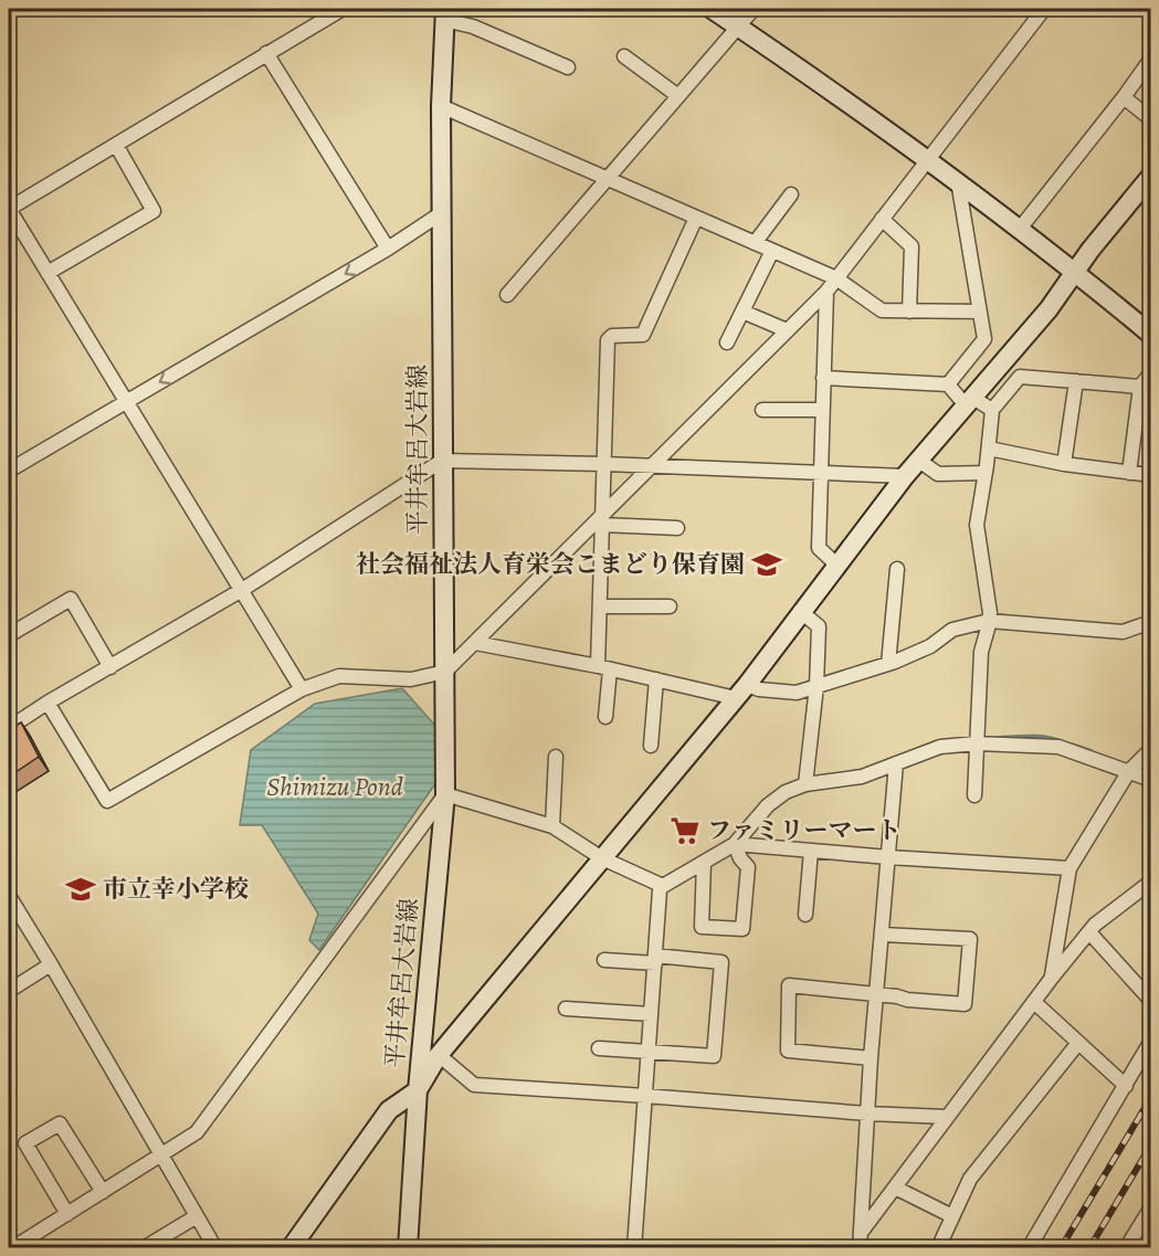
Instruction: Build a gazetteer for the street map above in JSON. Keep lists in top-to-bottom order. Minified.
{"streets":{"street":["平井牟呂大岩線"]},"water":["Shimizu Pond"],"places":{"school or university":["社会福祉法人育栄会こまどり保育園","市立幸小学校"],"supermarket":["ファミリーマート"]}}
